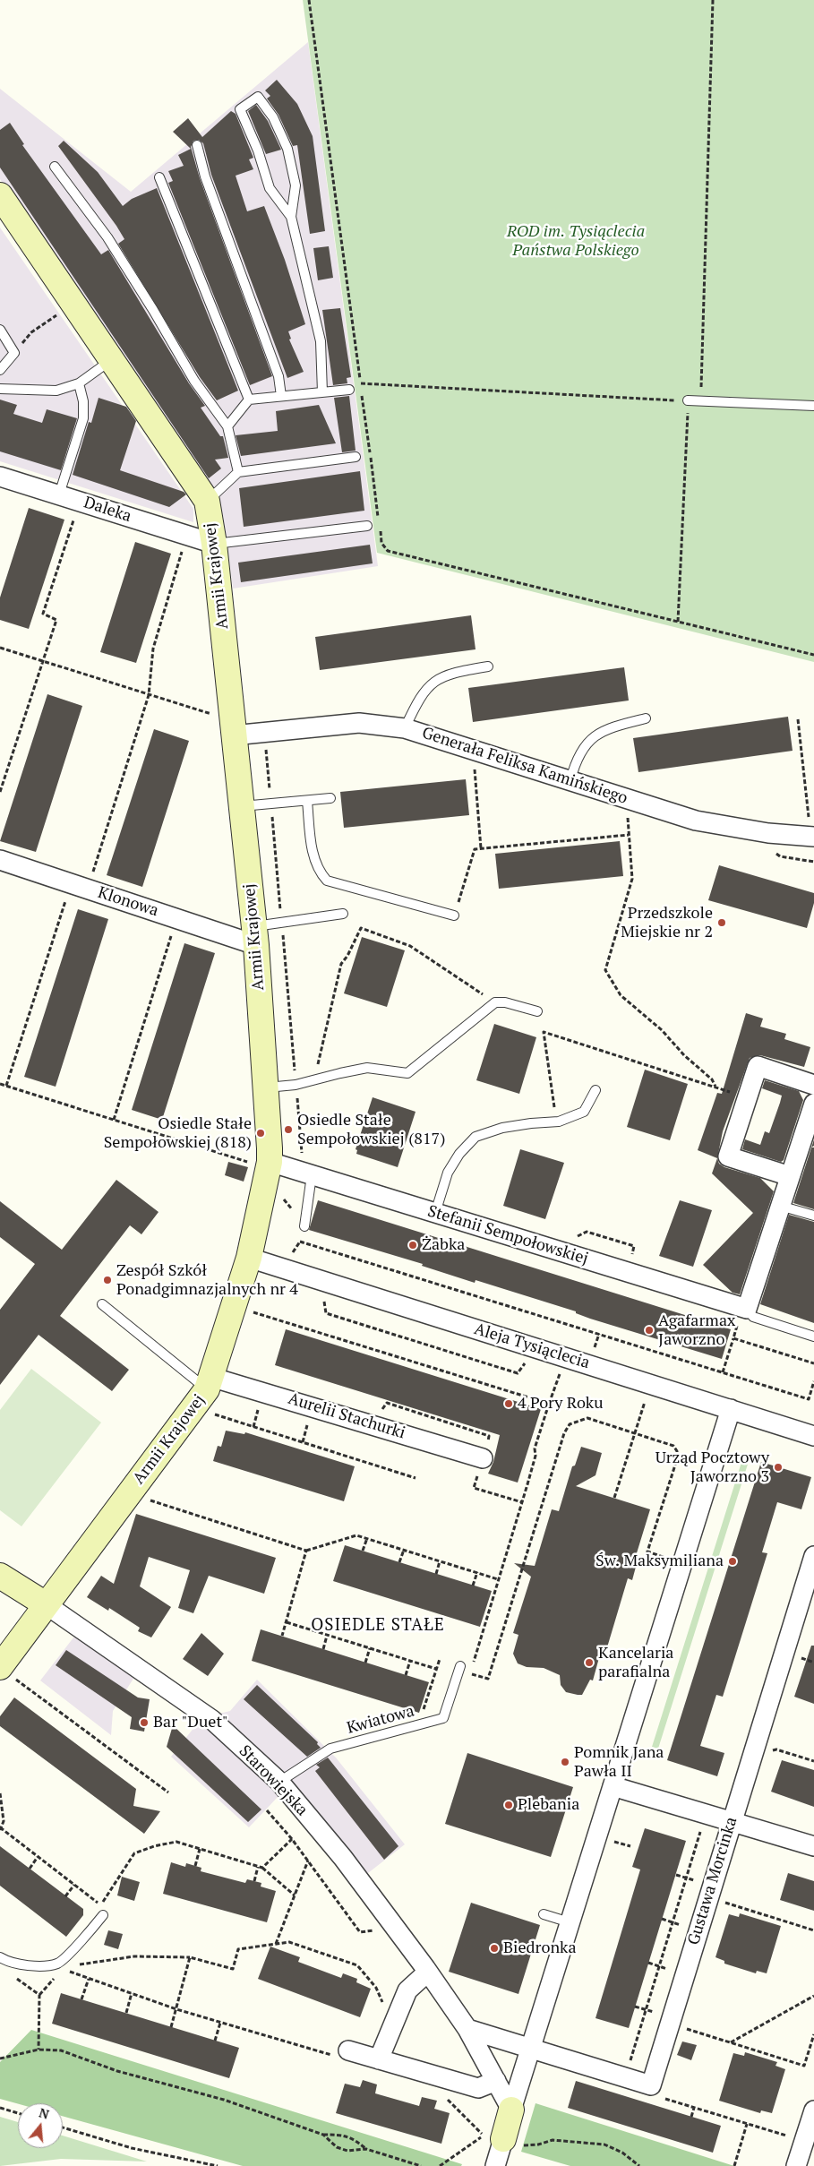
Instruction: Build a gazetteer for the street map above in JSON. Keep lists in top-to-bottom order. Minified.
{"streets":{"street":["Daleka","Armii Krajowej","Generała Feliksa Kamińskiego","Klonowa","Stefanii Sempołowskiej","Aleja Tysiąclecia","Aurelii Stachurki","Starowiejska","Gustawa Morcinka"],"lane":["Kwiatowa"]},"crossings":[["Daleka","Armii Krajowej"],["Armii Krajowej","Generała Feliksa Kamińskiego"],["Armii Krajowej","Klonowa"],["Armii Krajowej","Stefanii Sempołowskiej"],["Armii Krajowej","Aleja Tysiąclecia"],["Armii Krajowej","Aurelii Stachurki"],["Armii Krajowej","Starowiejska"],["Kwiatowa","Starowiejska"]],"districts":["OSIEDLE STAŁE"],"parks":["ROD im. Tysiąclecia Państwa Polskiego"],"places":["Przedszkole Miejskie nr 2","Osiedle Stałe Sempołowskiej (817)","Osiedle Stałe Sempołowskiej (818)","Żabka","Zespół Szkół Ponadgimnazjalnych nr 4","Agafarmax Jaworzno","4 Pory Roku","Urząd Pocztowy Jaworzno 3","Św. Maksymiliana","Kancelaria parafialna","Bar \"Duet\"","Pomnik Jana Pawła II","Plebania","Biedronka"],"north":"top"}
